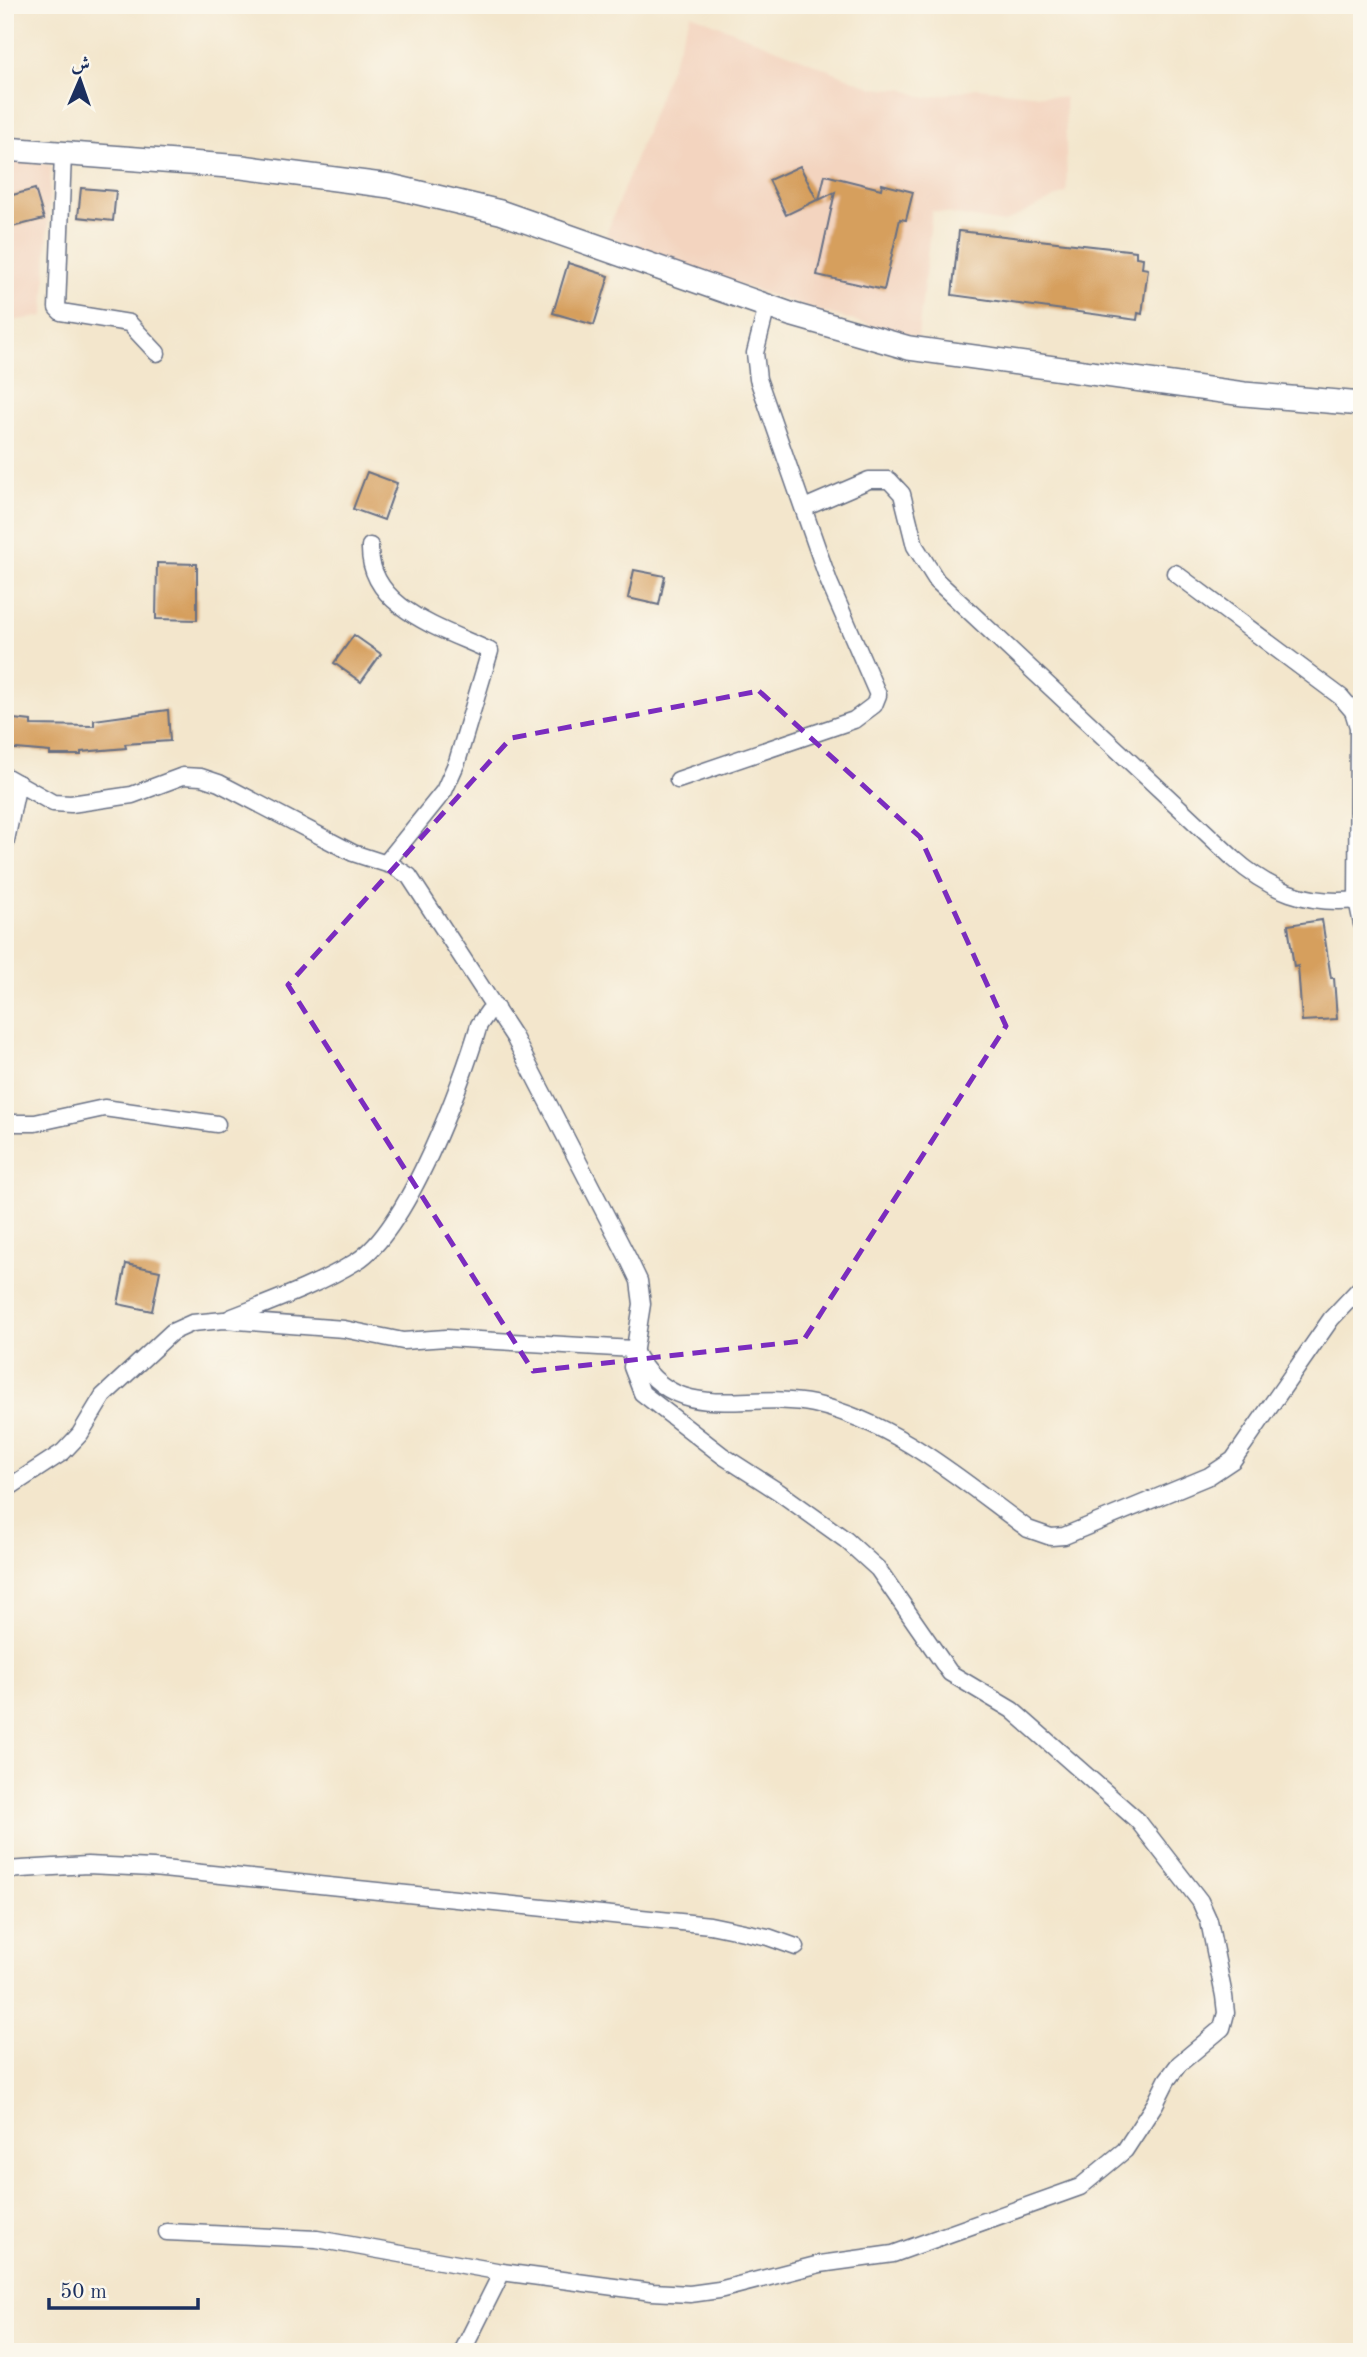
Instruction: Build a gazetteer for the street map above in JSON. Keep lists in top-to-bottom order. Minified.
{"scale_bar":"50 m","north":"top"}
